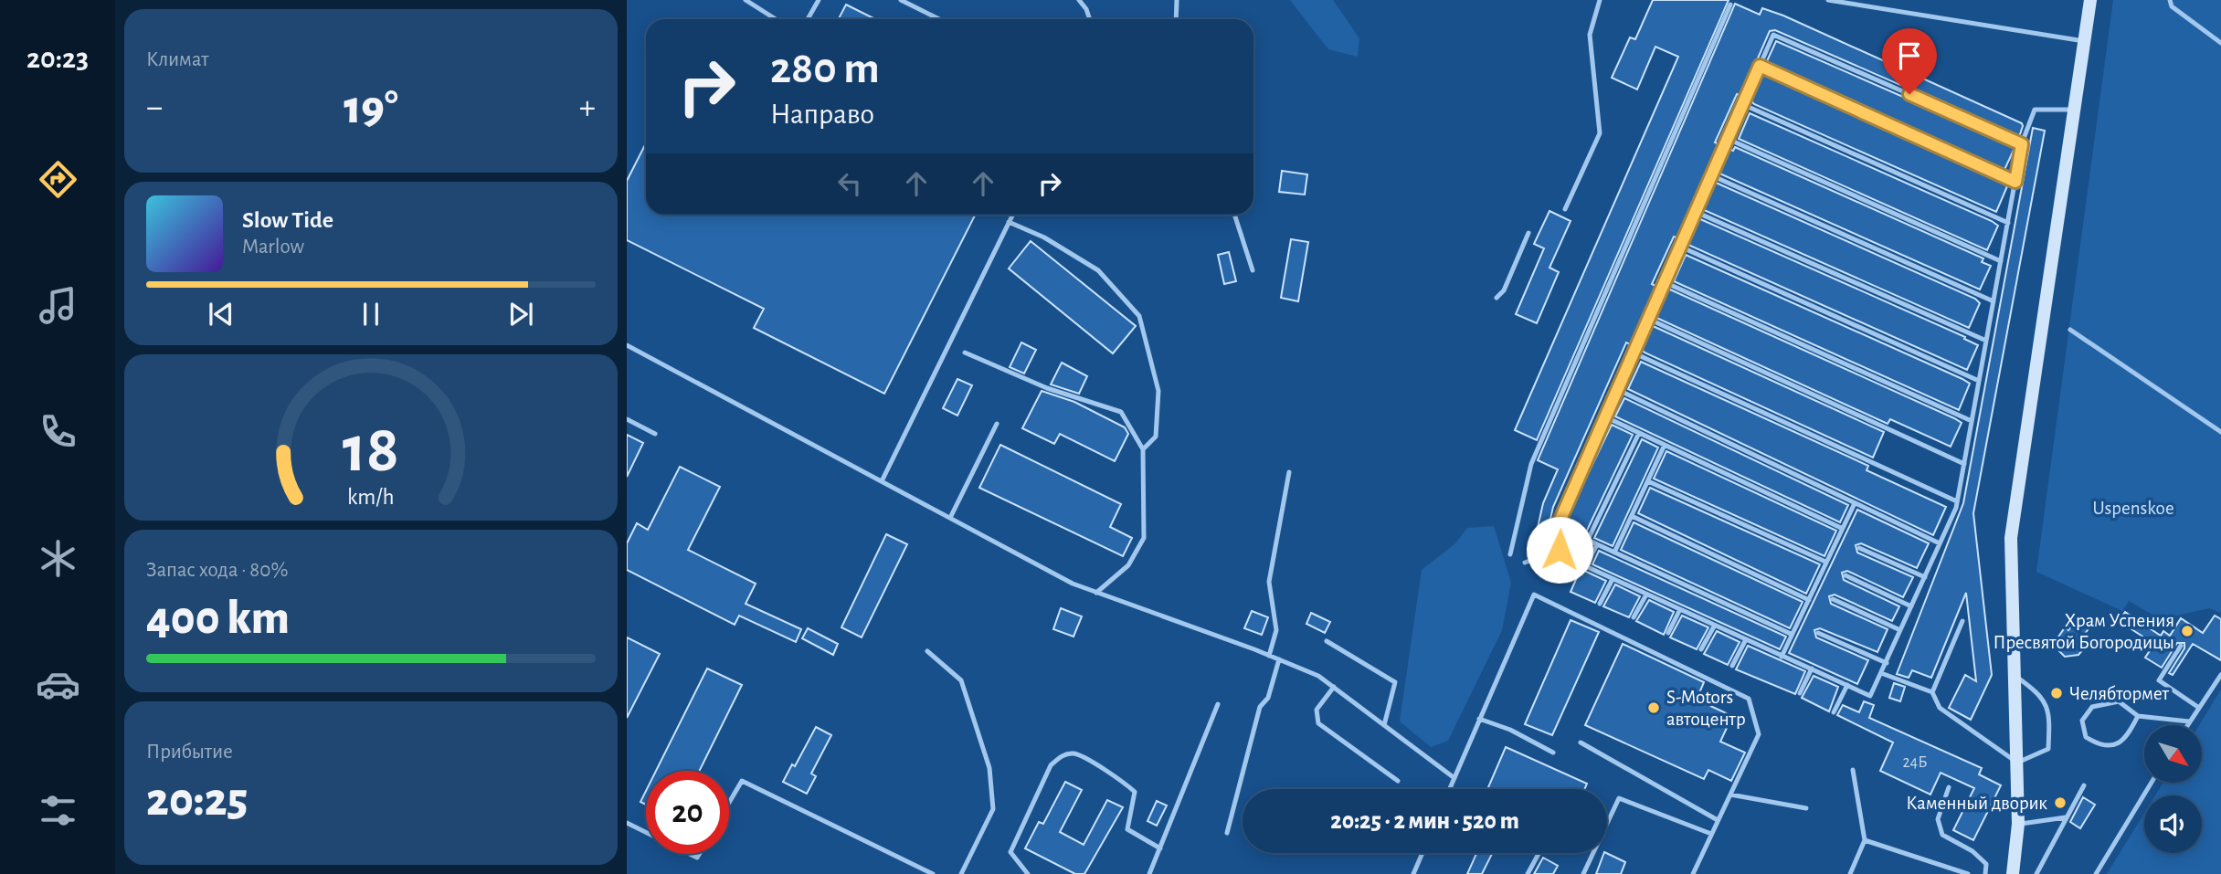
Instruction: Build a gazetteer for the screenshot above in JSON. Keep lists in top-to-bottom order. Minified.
{"parks":["Uspenskoe"],"places":["Храм Успения Пресвятой Богородицы","Челябтормет","S-Motors автоцентр","Каменный дворик"],"house_numbers":["24Б"],"north":"bottom right","page":{"tabs":"20:23","tile":["Климат",["Запас хода · 80%","400 km"],["Прибытие","20:25"]],"turn":["280 m","Направо"],"heat":["−","19°","+"],"song":["Slow Tide","Marlow"],"limit":"20","trip":"20:25 · 2 мин · 520 m","gauge":["18","km/h"]}}
